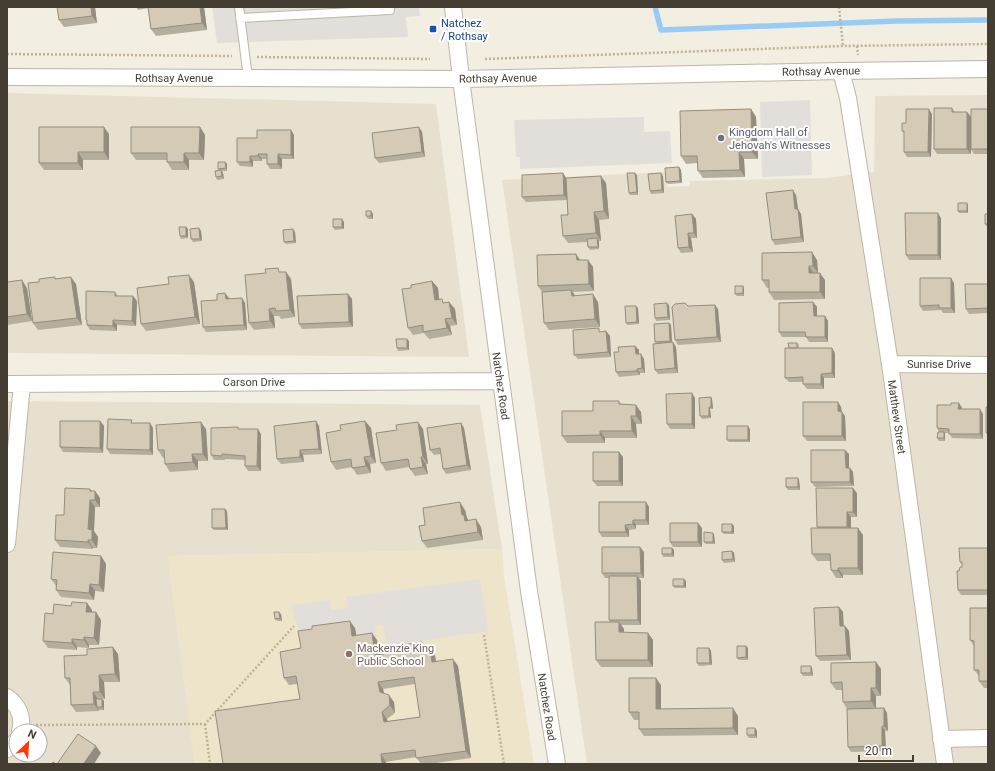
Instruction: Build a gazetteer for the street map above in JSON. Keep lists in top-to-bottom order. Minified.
{"streets":{"street":["Rothsay Avenue","Sunrise Drive","Carson Drive","Natchez Road","Matthew Street"]},"crossings":[["Rothsay Avenue","Natchez Road"],["Rothsay Avenue","Matthew Street"],["Sunrise Drive","Matthew Street"],["Carson Drive","Natchez Road"]],"places":{"transit":["Natchez / Rothsay"],"other":["Kingdom Hall of Jehovah's Witnesses","Mackenzie King Public School"]},"scale_bar":"20 m","north":"top right"}
